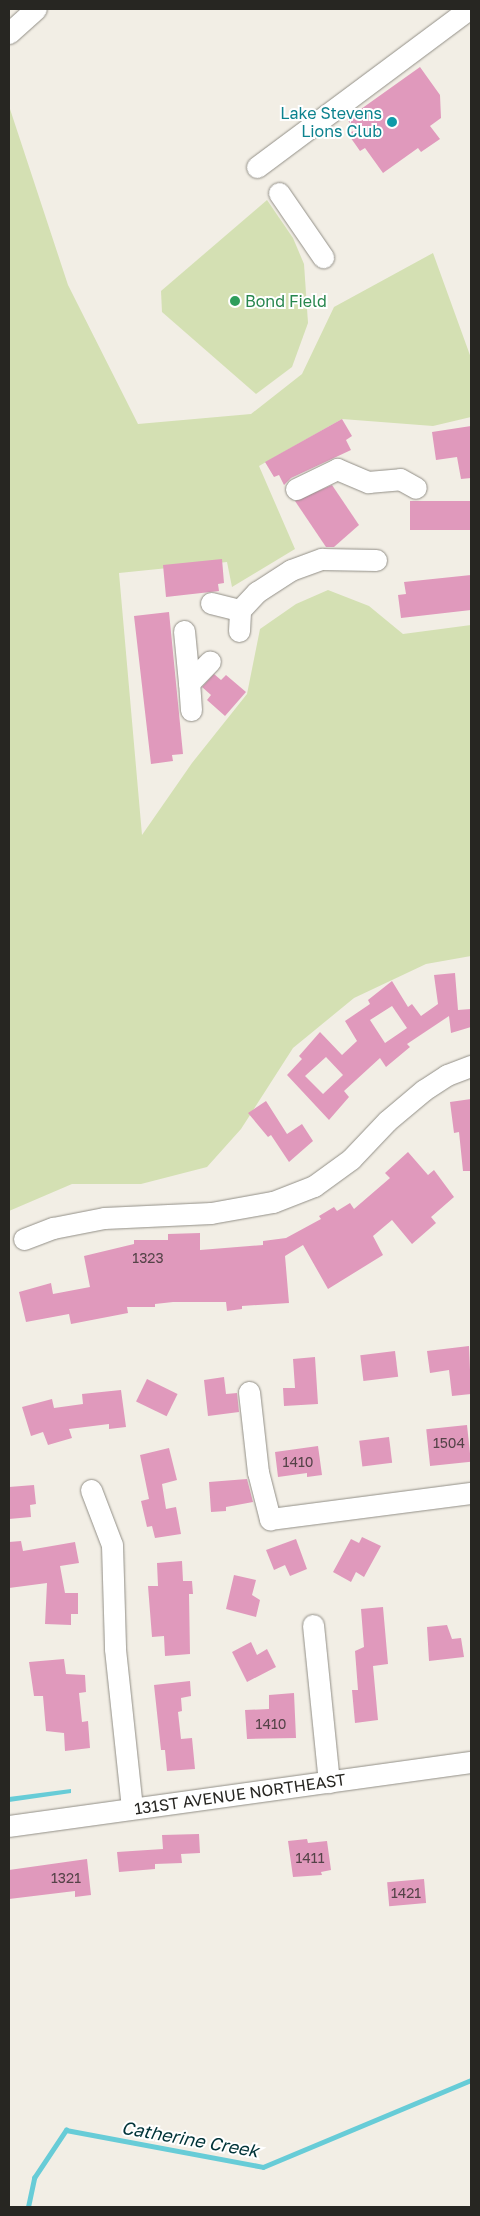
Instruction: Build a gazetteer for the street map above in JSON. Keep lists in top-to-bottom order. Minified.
{"streets":{"street":["131ST AVENUE NORTHEAST"]},"water":["Catherine Creek"],"places":["Lake Stevens Lions Club","Bond Field"],"house_numbers":["1323","1504","1410","1410","1411","1321","1421"]}
